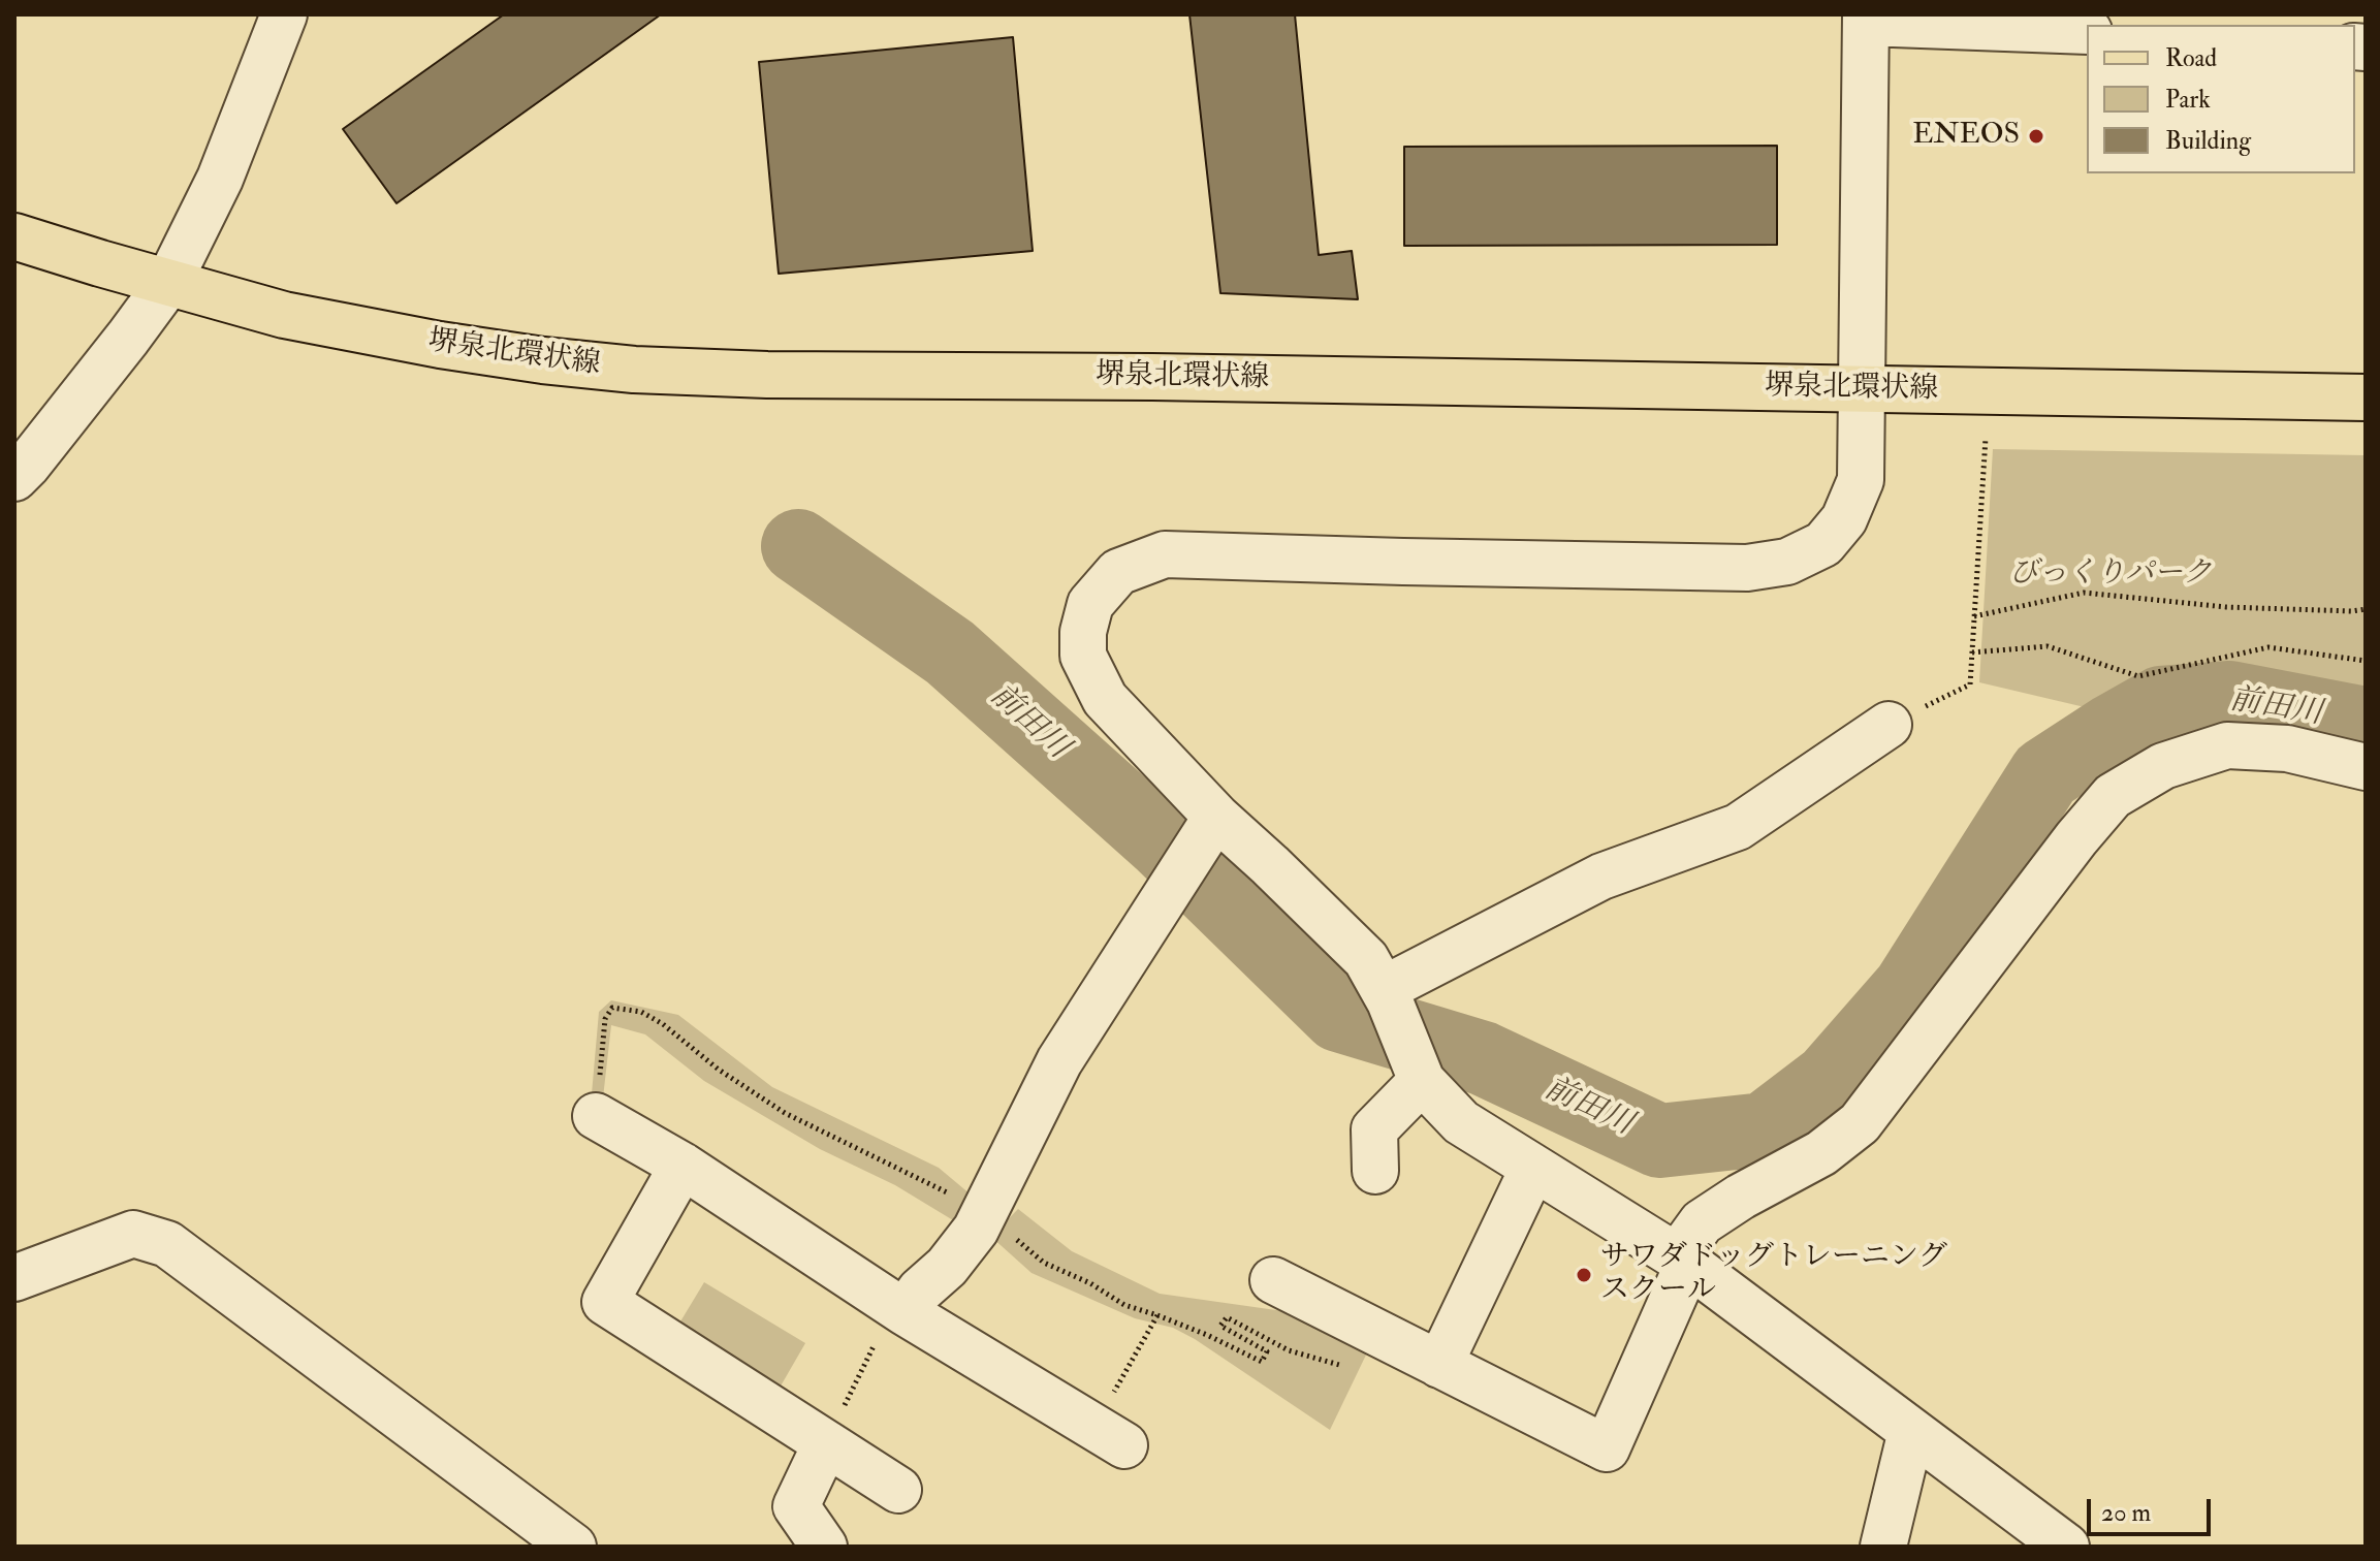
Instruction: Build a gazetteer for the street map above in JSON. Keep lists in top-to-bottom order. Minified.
{"streets":{"main road":["堺泉北環状線"]},"water":["前田川"],"parks":["びっくりパーク"],"places":["ENEOS","サワダドッグトレーニング スクール"],"legend":["Road","Park","Building"],"scale_bar":"20 m"}
